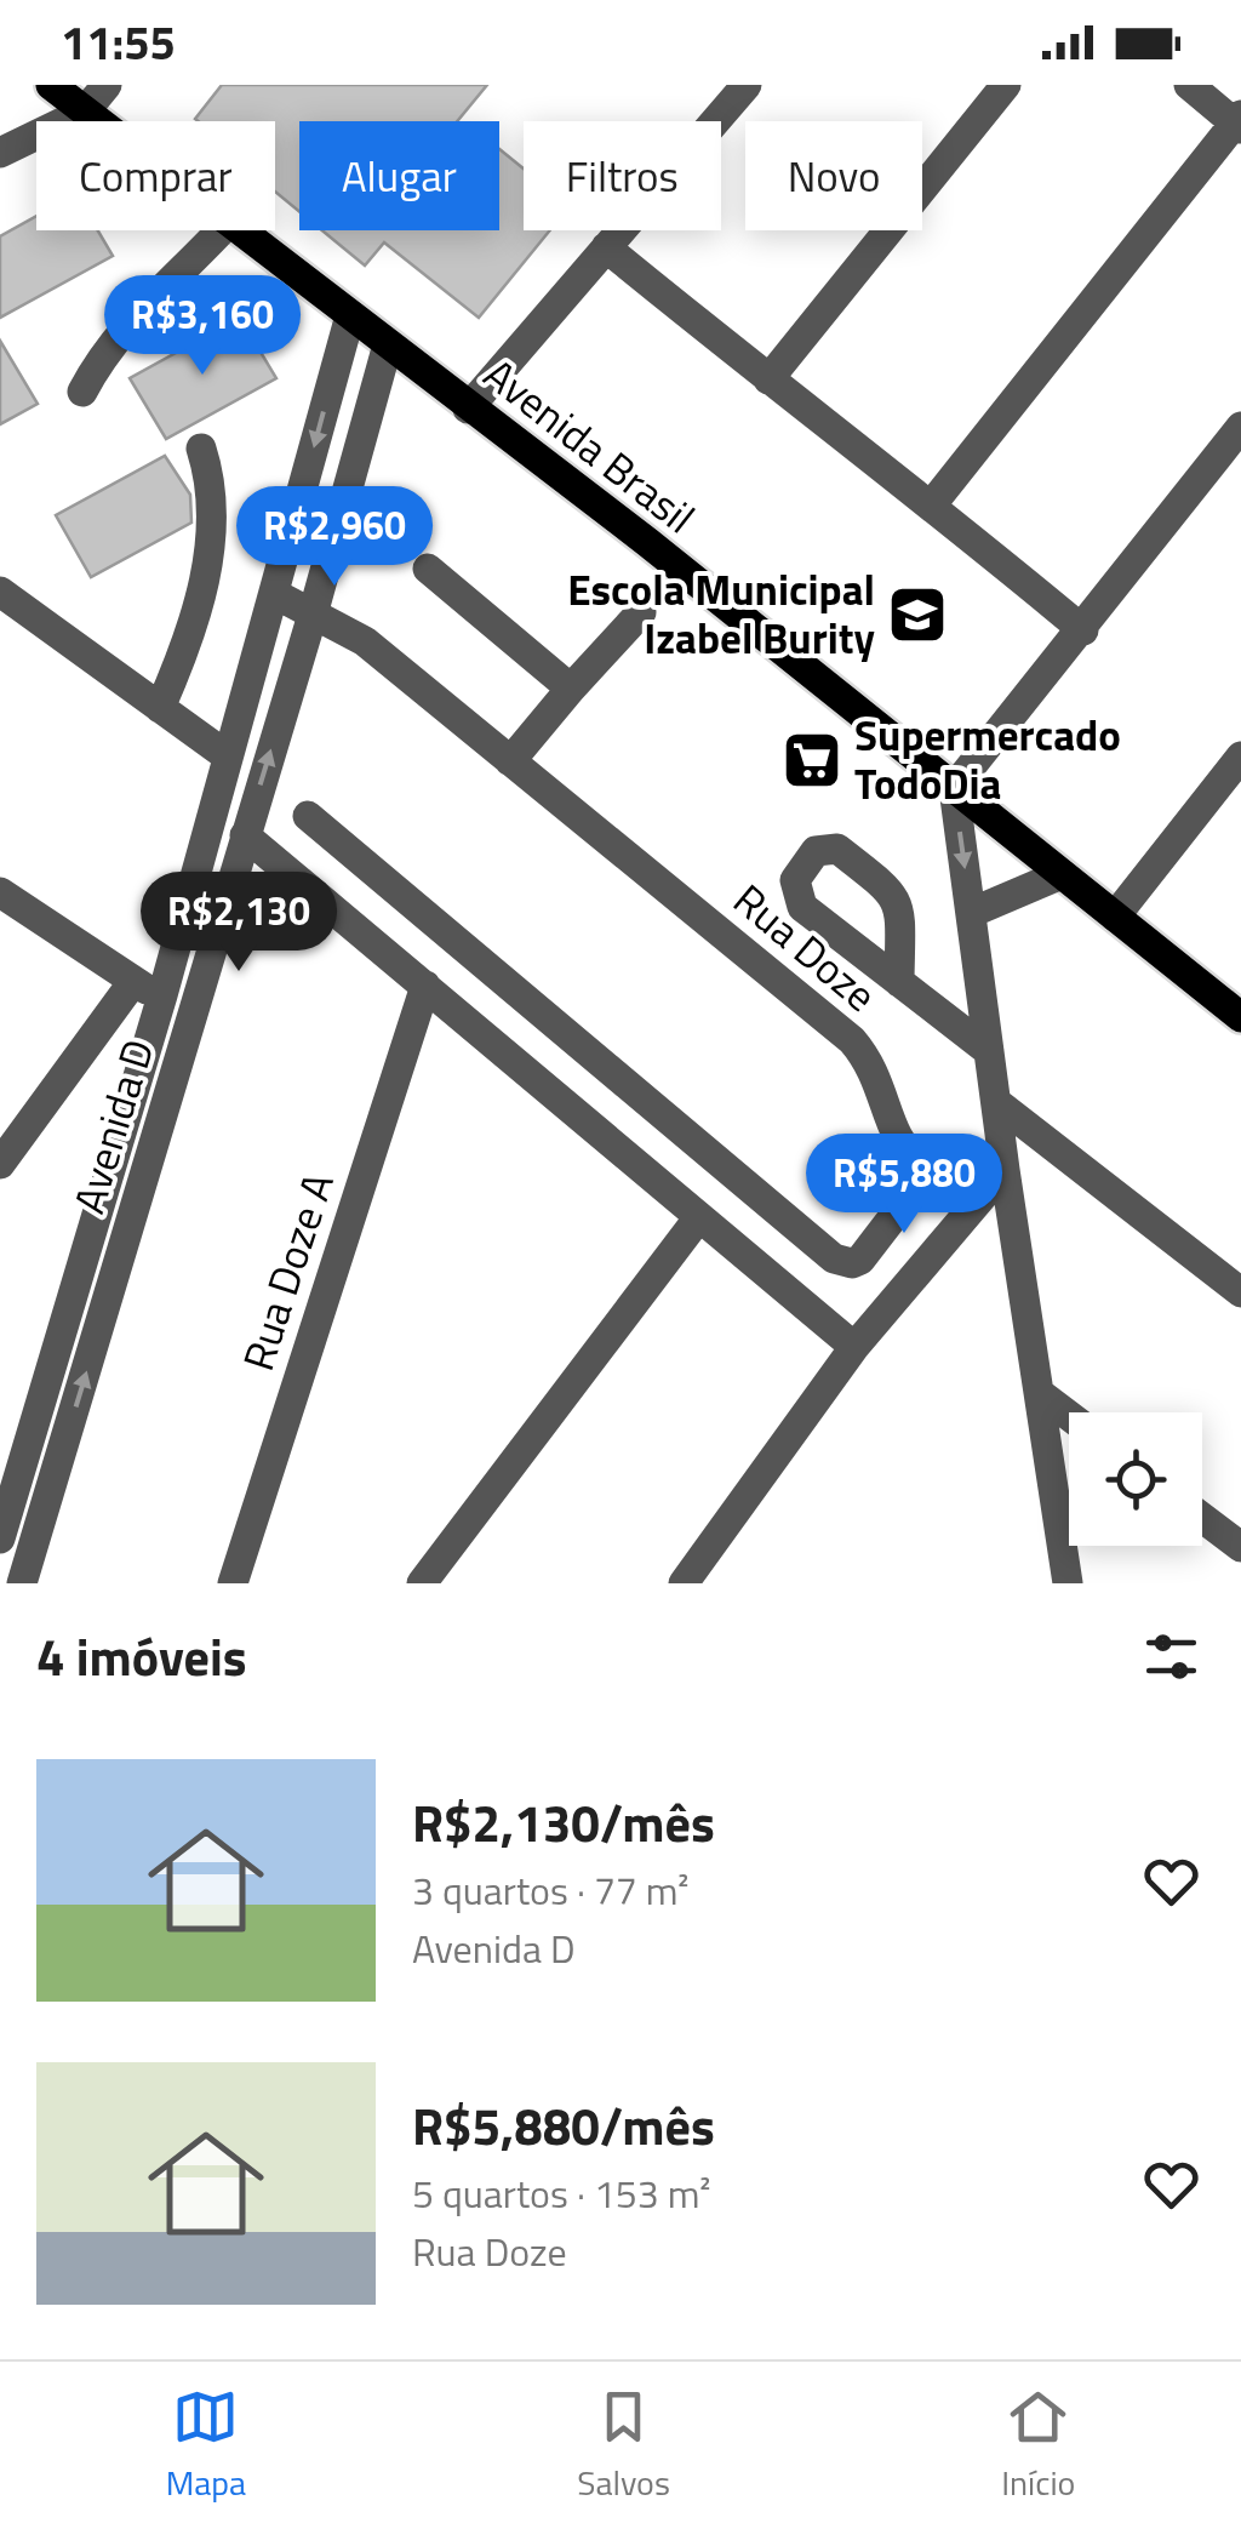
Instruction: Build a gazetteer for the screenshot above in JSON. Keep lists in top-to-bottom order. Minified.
{"streets":{"main road":["Avenida Brasil"],"street":["Rua Doze","Avenida D","Rua Doze A"]},"crossings":[["Avenida Brasil","Avenida D"],["Rua Doze","Avenida D"]],"places":{"school or university":["Escola Municipal Izabel Burity"],"supermarket":["Supermercado TodoDia"]},"page":{"status":"11:55","chip":["Comprar","Alugar","Filtros","Novo"],"price":["R$3,160","R$2,960","R$2,130","R$5,880"],"heading":"4 imóveis","list":[{"name":"R$2,130/mês","note":"3 quartos · 77 m² · Avenida D"},{"name":"R$5,880/mês","note":"5 quartos · 153 m² · Rua Doze"}],"tabs":["Mapa","Salvos","Início"]}}
